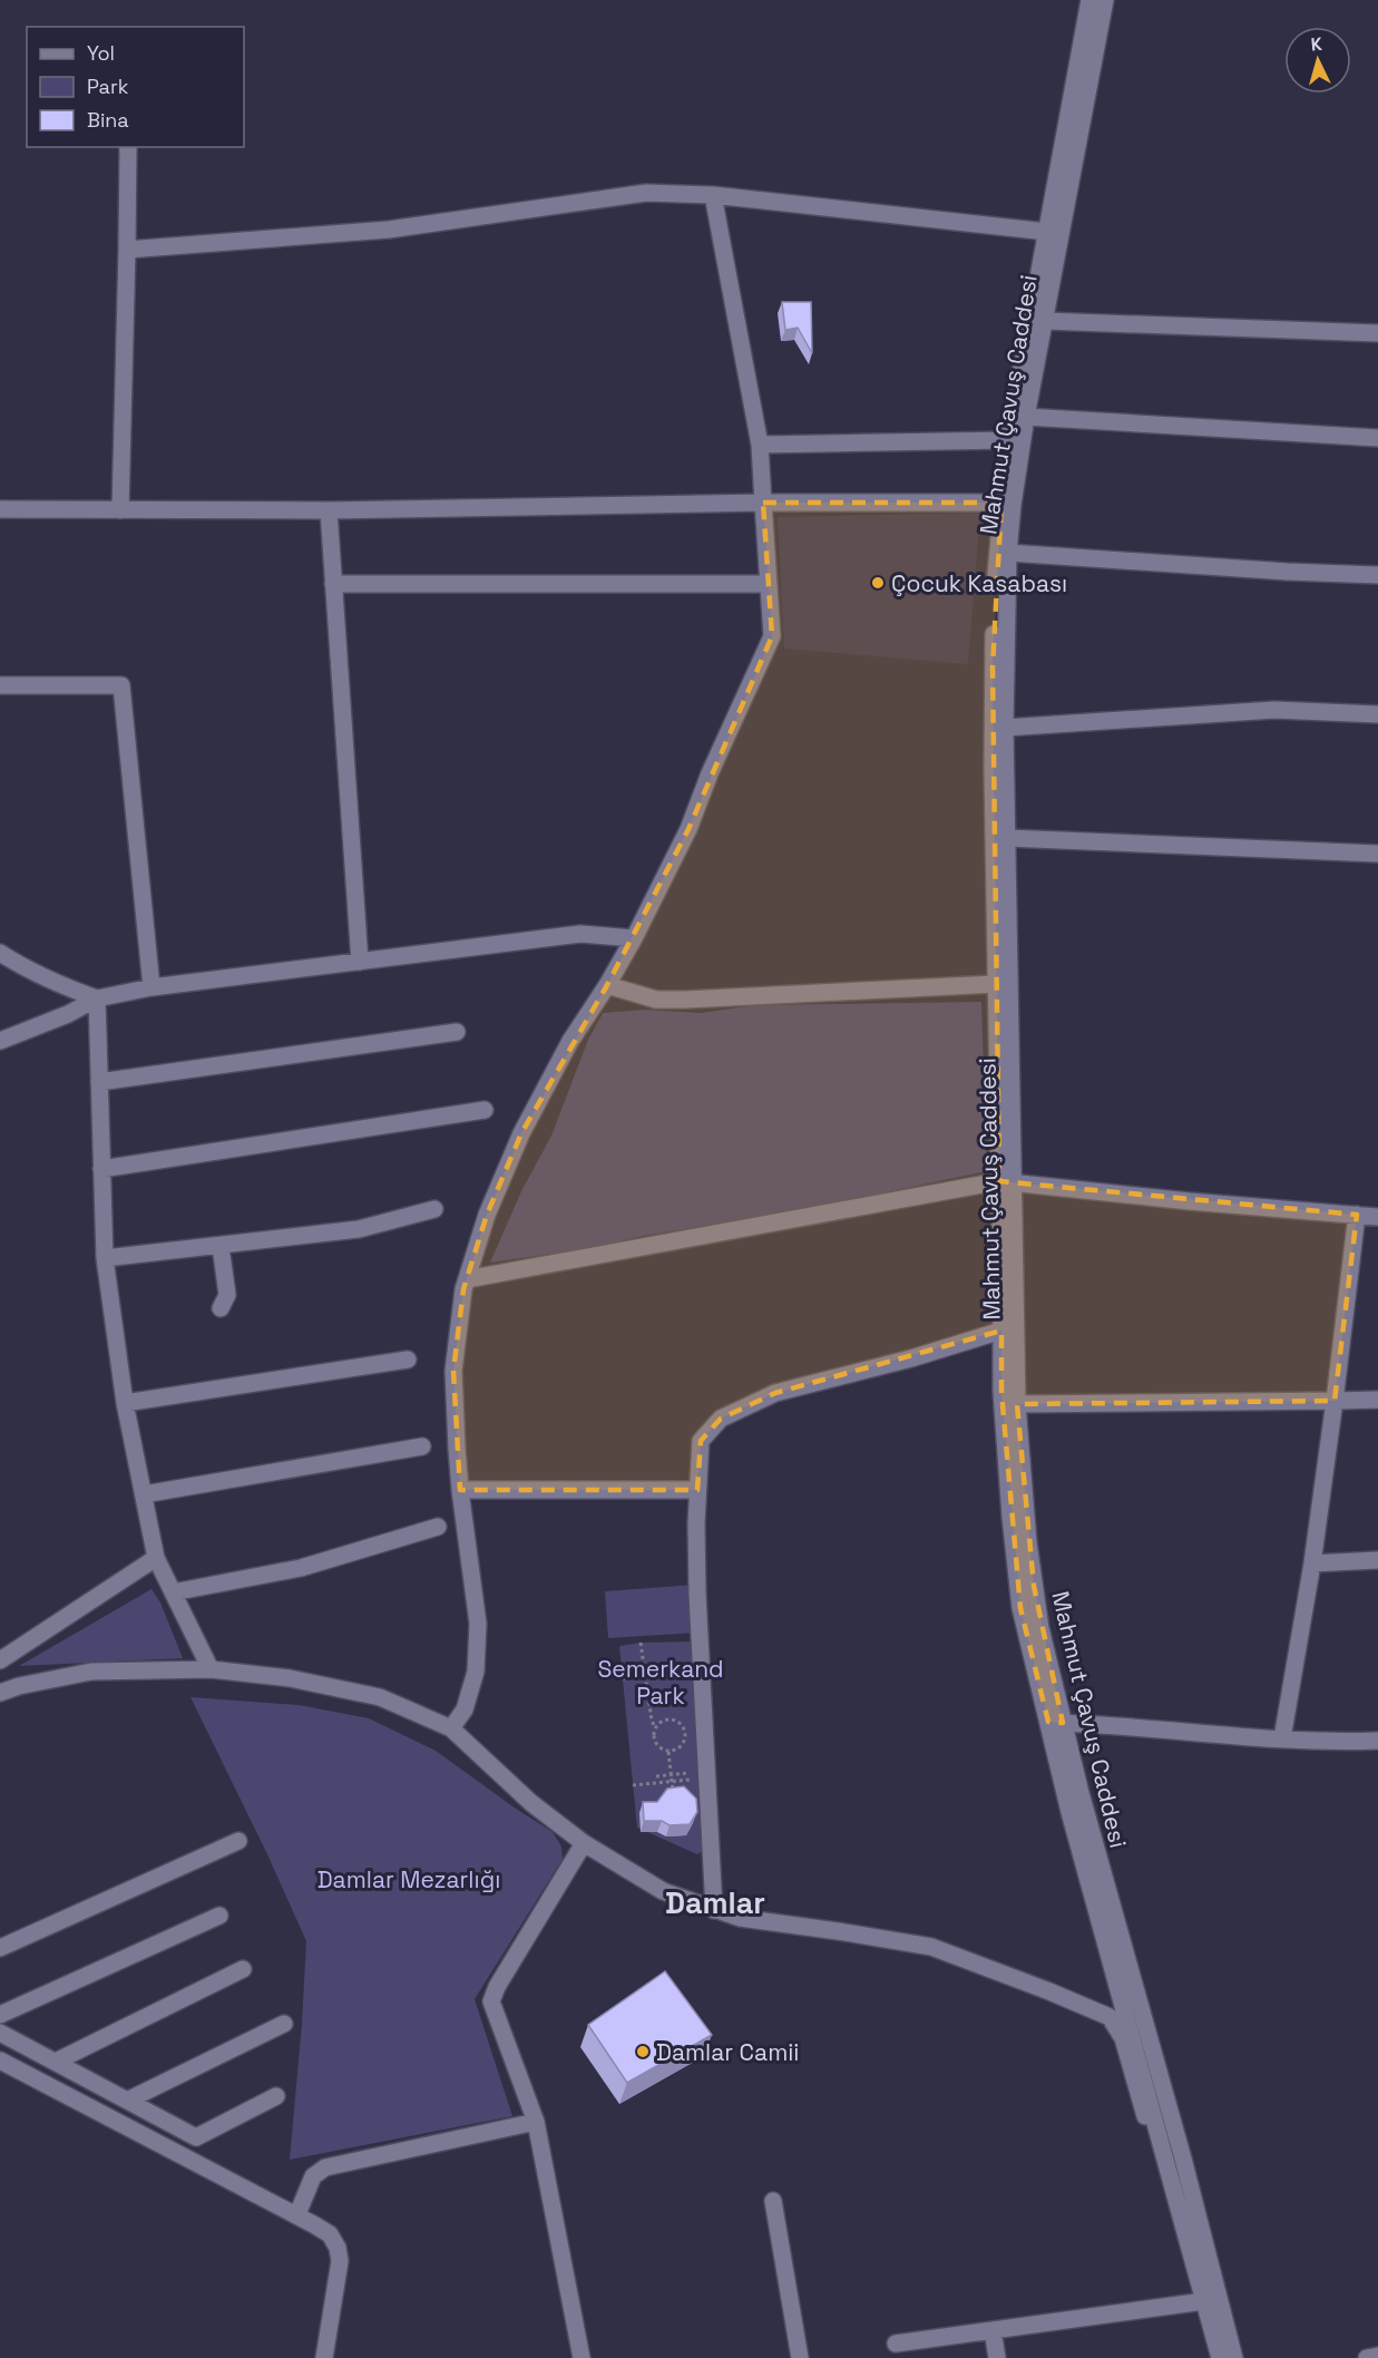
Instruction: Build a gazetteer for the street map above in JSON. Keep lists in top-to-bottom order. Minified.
{"streets":{"street":["Mahmut Çavuş Caddesi"]},"districts":["Damlar"],"parks":["Semerkand Park","Damlar Mezarlığı"],"places":["Çocuk Kasabası","Damlar Camii"],"legend":["Yol","Park","Bina"],"north":"top"}
